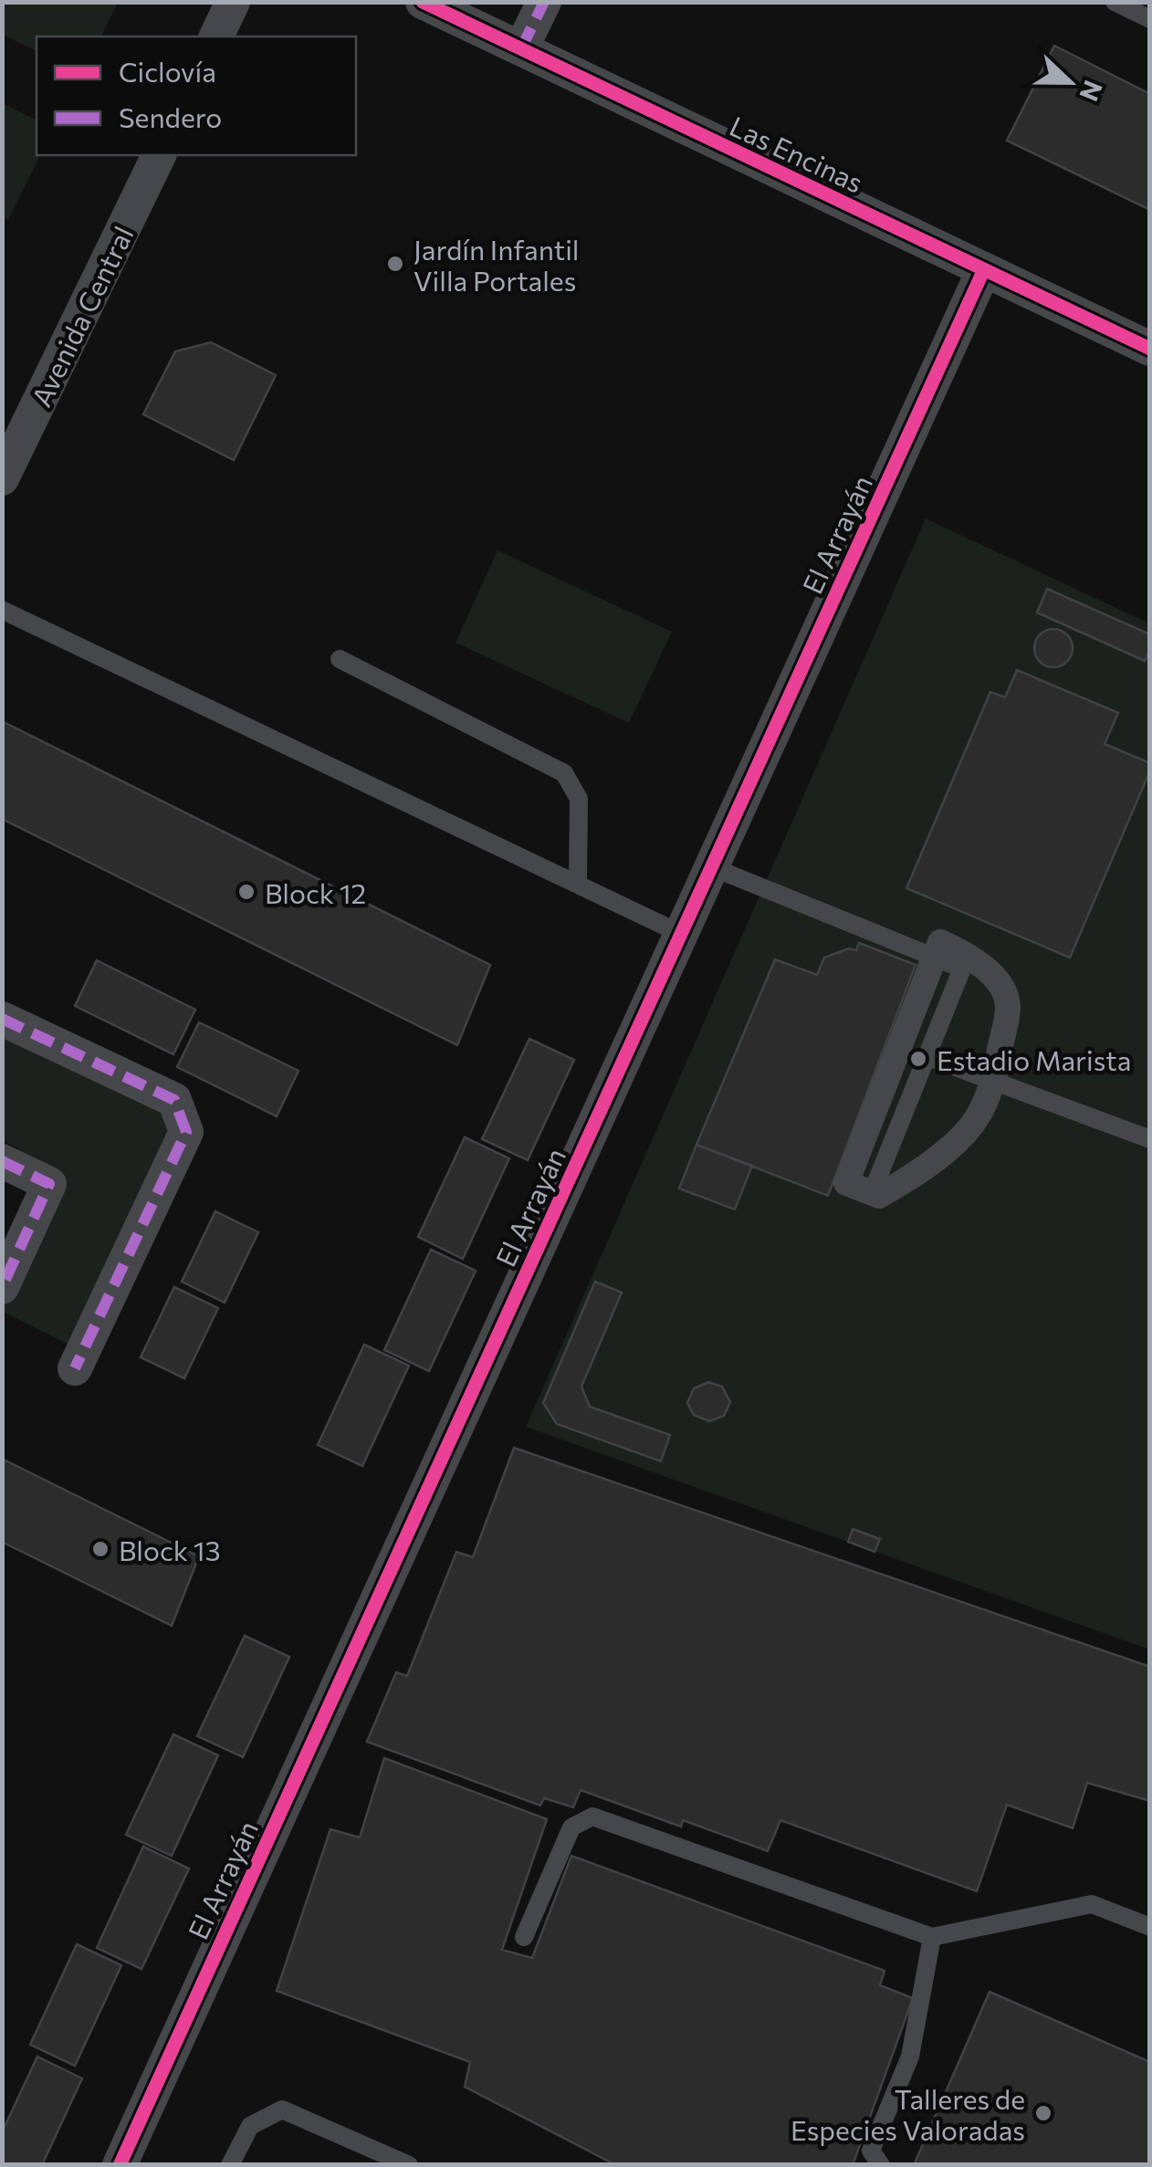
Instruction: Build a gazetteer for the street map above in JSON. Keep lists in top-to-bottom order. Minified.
{"streets":{"street":["Las Encinas","Avenida Central","El Arrayán"]},"crossings":[["Las Encinas","El Arrayán"]],"places":["Jardín Infantil Villa Portales","Block 12","Estadio Marista","Block 13","Talleres de Especies Valoradas"],"legend":["Ciclovía","Sendero"],"north":"right"}
